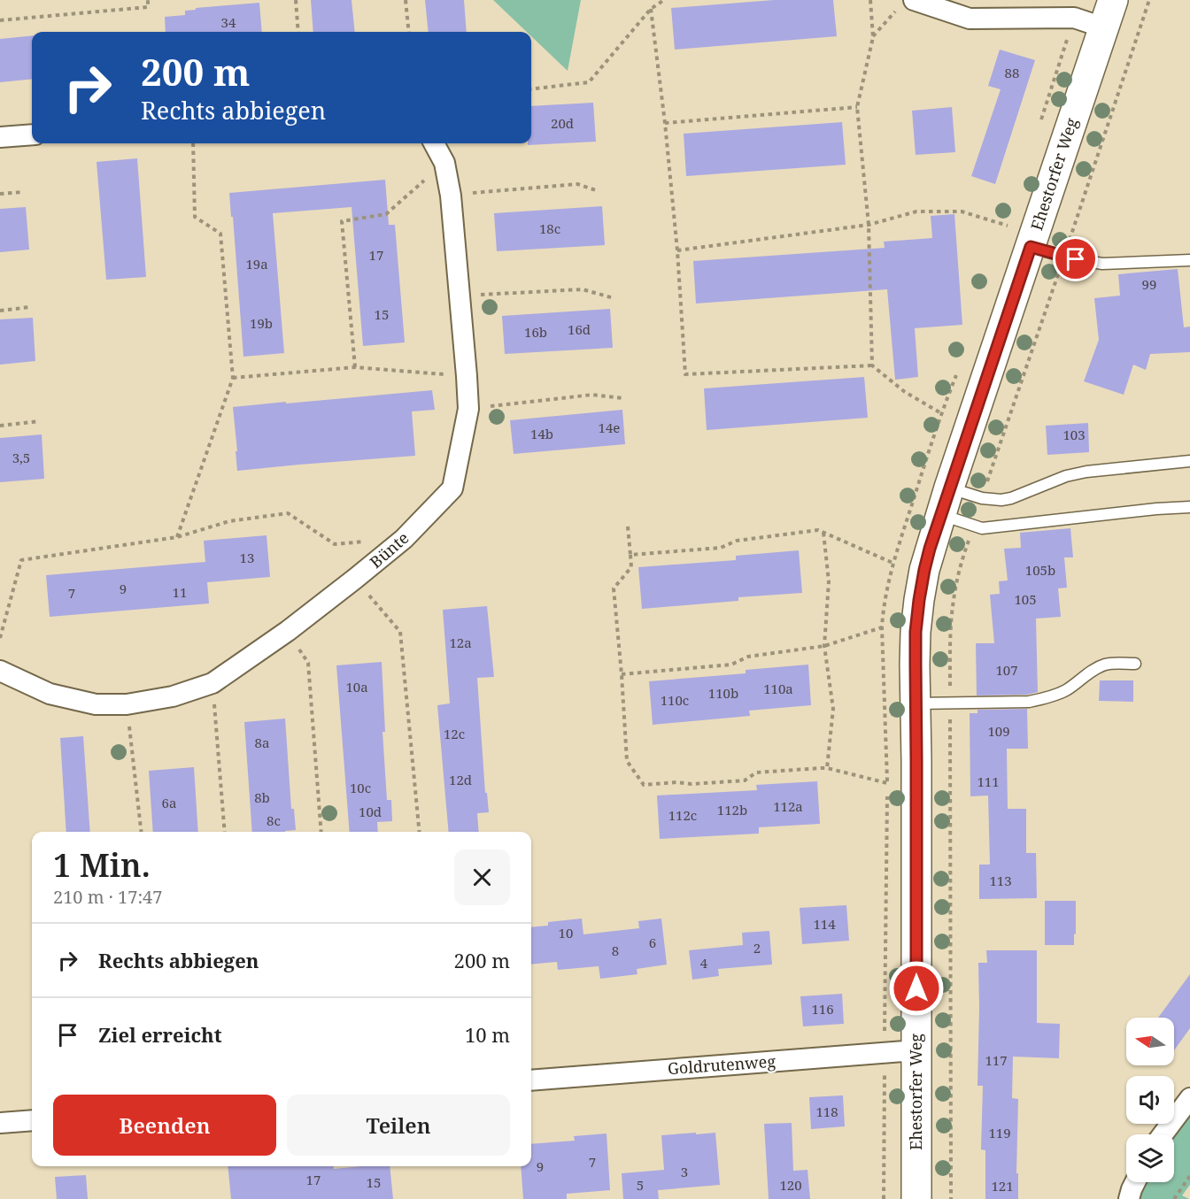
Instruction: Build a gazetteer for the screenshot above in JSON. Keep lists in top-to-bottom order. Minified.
{"streets":{"main road":["Ehestorfer Weg"],"street":["Bünte","Goldrutenweg"]},"crossings":[["Ehestorfer Weg","Goldrutenweg"]],"house_numbers":["34","88","20d","18c","17","19a","99","15","19b","16d","16b","14e","14b","103","3,5","13","105b","9","11","7","105","12a","107","10a","110a","110b","110c","109","12c","8a","12d","111","10c","8b","6a","112a","112b","10d","112c","8c","113","114","10","6","2","8","4","116","117","118","119","7","9","3","17","15","5","120","121"],"north":"left","page":{"turn":["200 m","Rechts abbiegen"],"heading":["1 Min.","210 m · 17:47"],"list":[{"name":"Rechts abbiegen","value":"200 m"},{"name":"Ziel erreicht","value":"10 m"}],"buttons":["Beenden","Teilen"]}}
